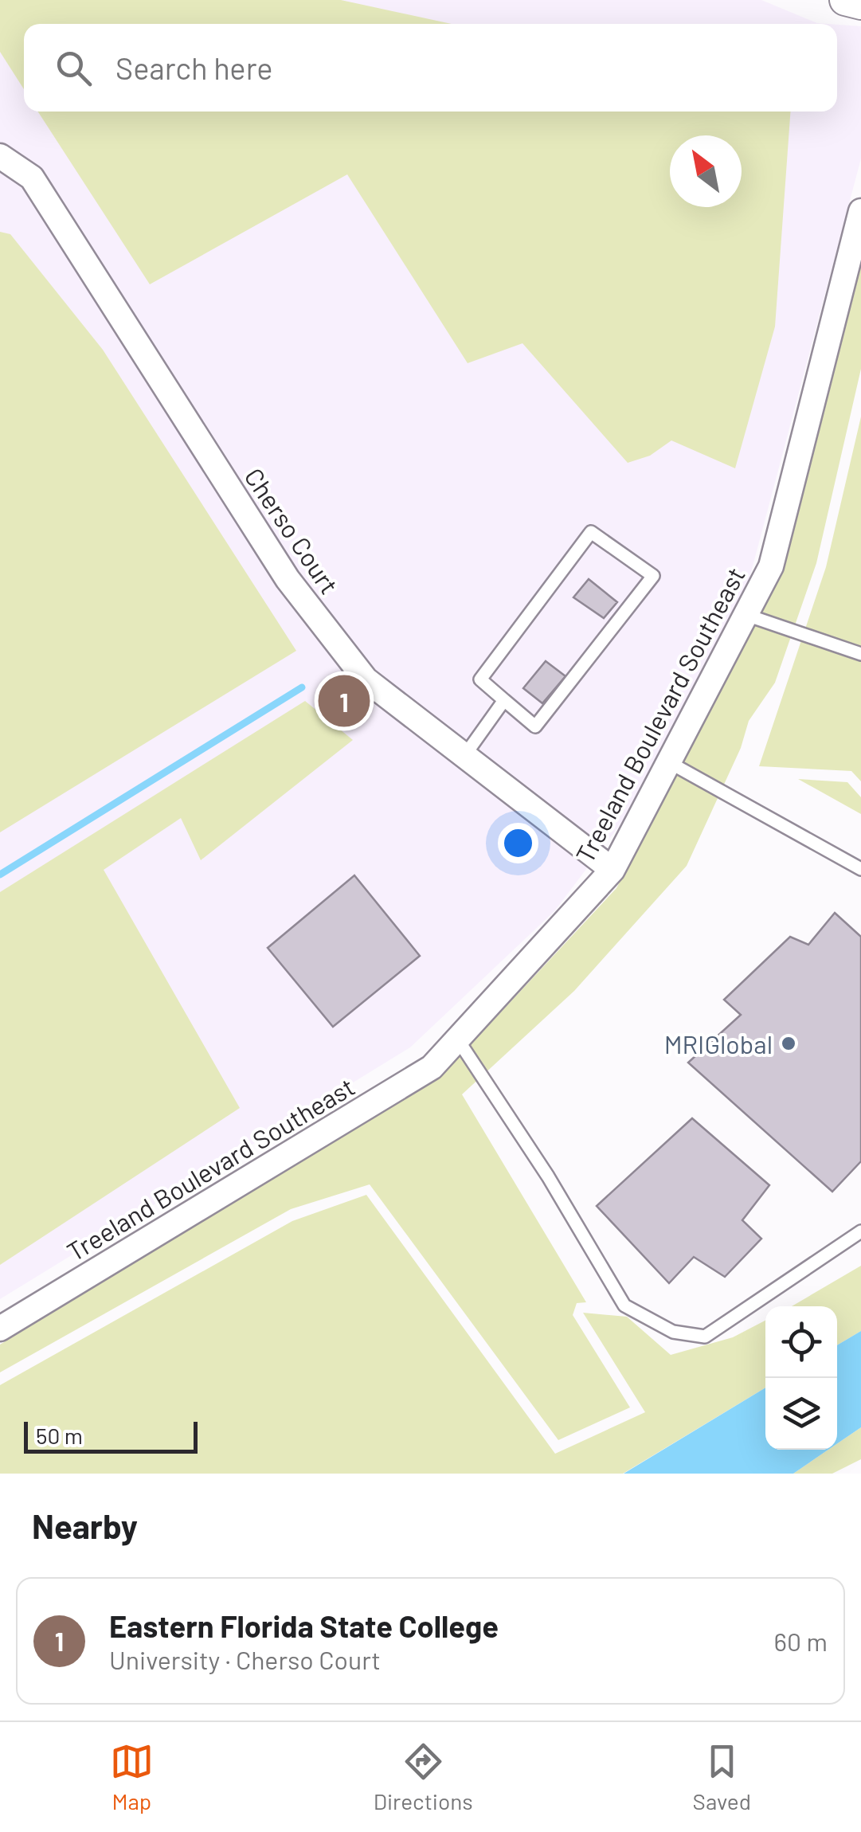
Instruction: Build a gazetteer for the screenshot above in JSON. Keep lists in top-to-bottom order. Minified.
{"streets":{"street":["Cherso Court","Treeland Boulevard Southeast"]},"crossings":[["Cherso Court","Treeland Boulevard Southeast"]],"places":["MRIGlobal"],"scale_bar":"50 m","north":"top left","page":{"search":"Search here","pins":"1","scale":"50 m","heading":"Nearby","list":[{"mark":"1","name":"Eastern Florida State College","note":"University · Cherso Court","value":"60 m"}],"nav":["Map","Directions","Saved"]}}
